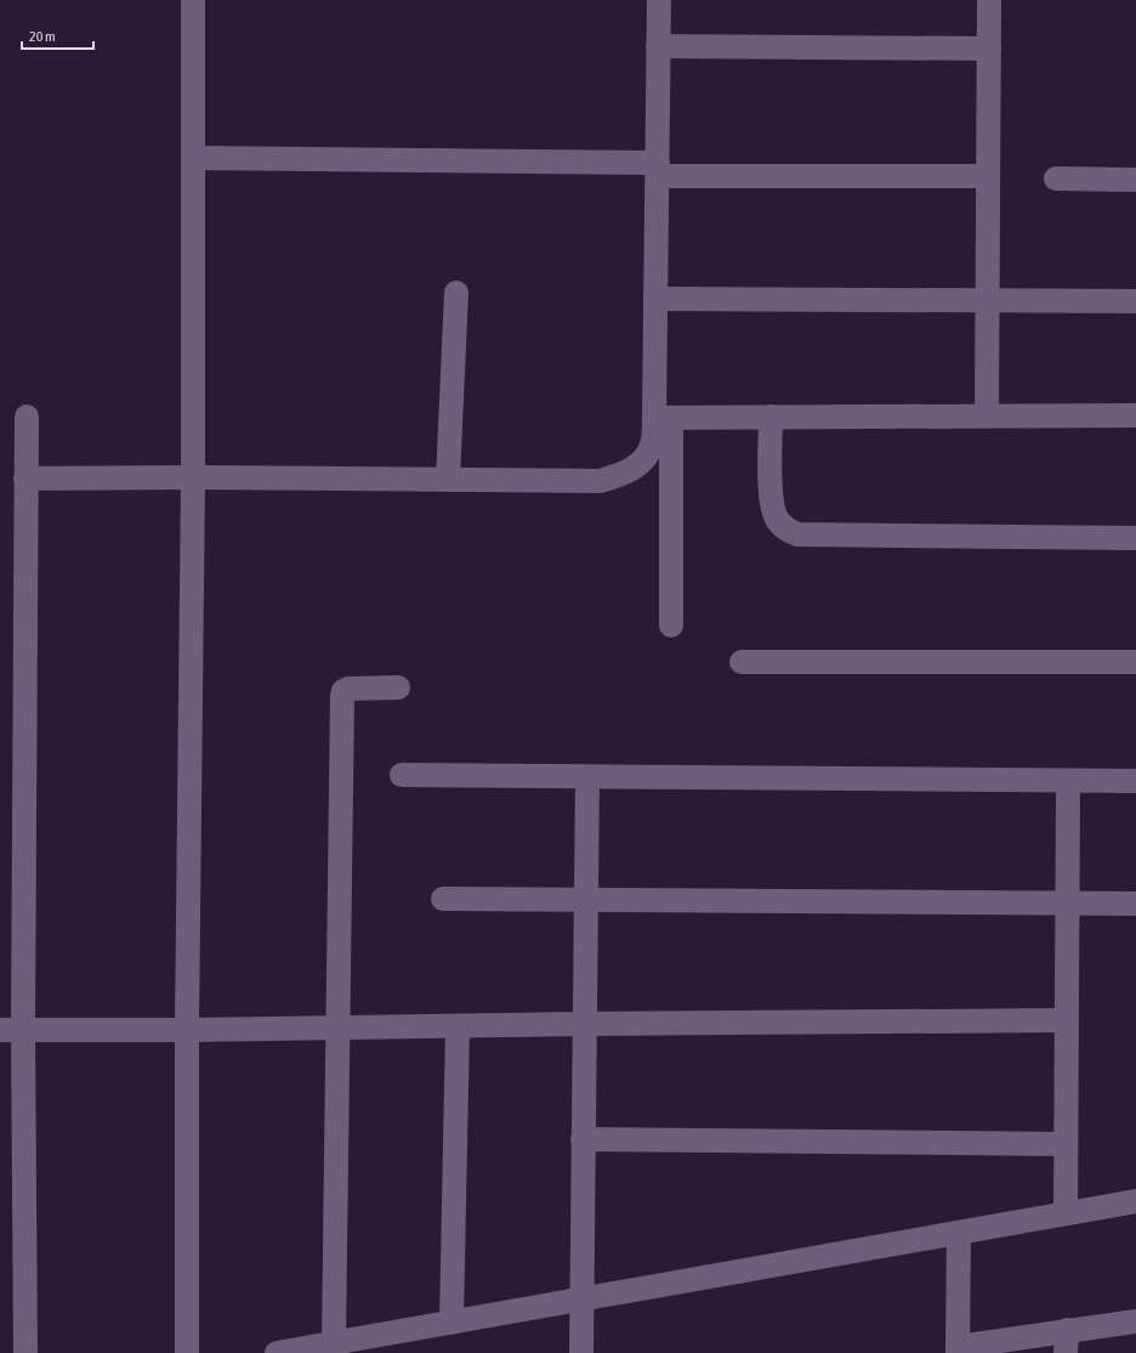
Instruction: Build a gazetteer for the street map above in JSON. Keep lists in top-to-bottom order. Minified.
{"scale_bar":"20 m"}
